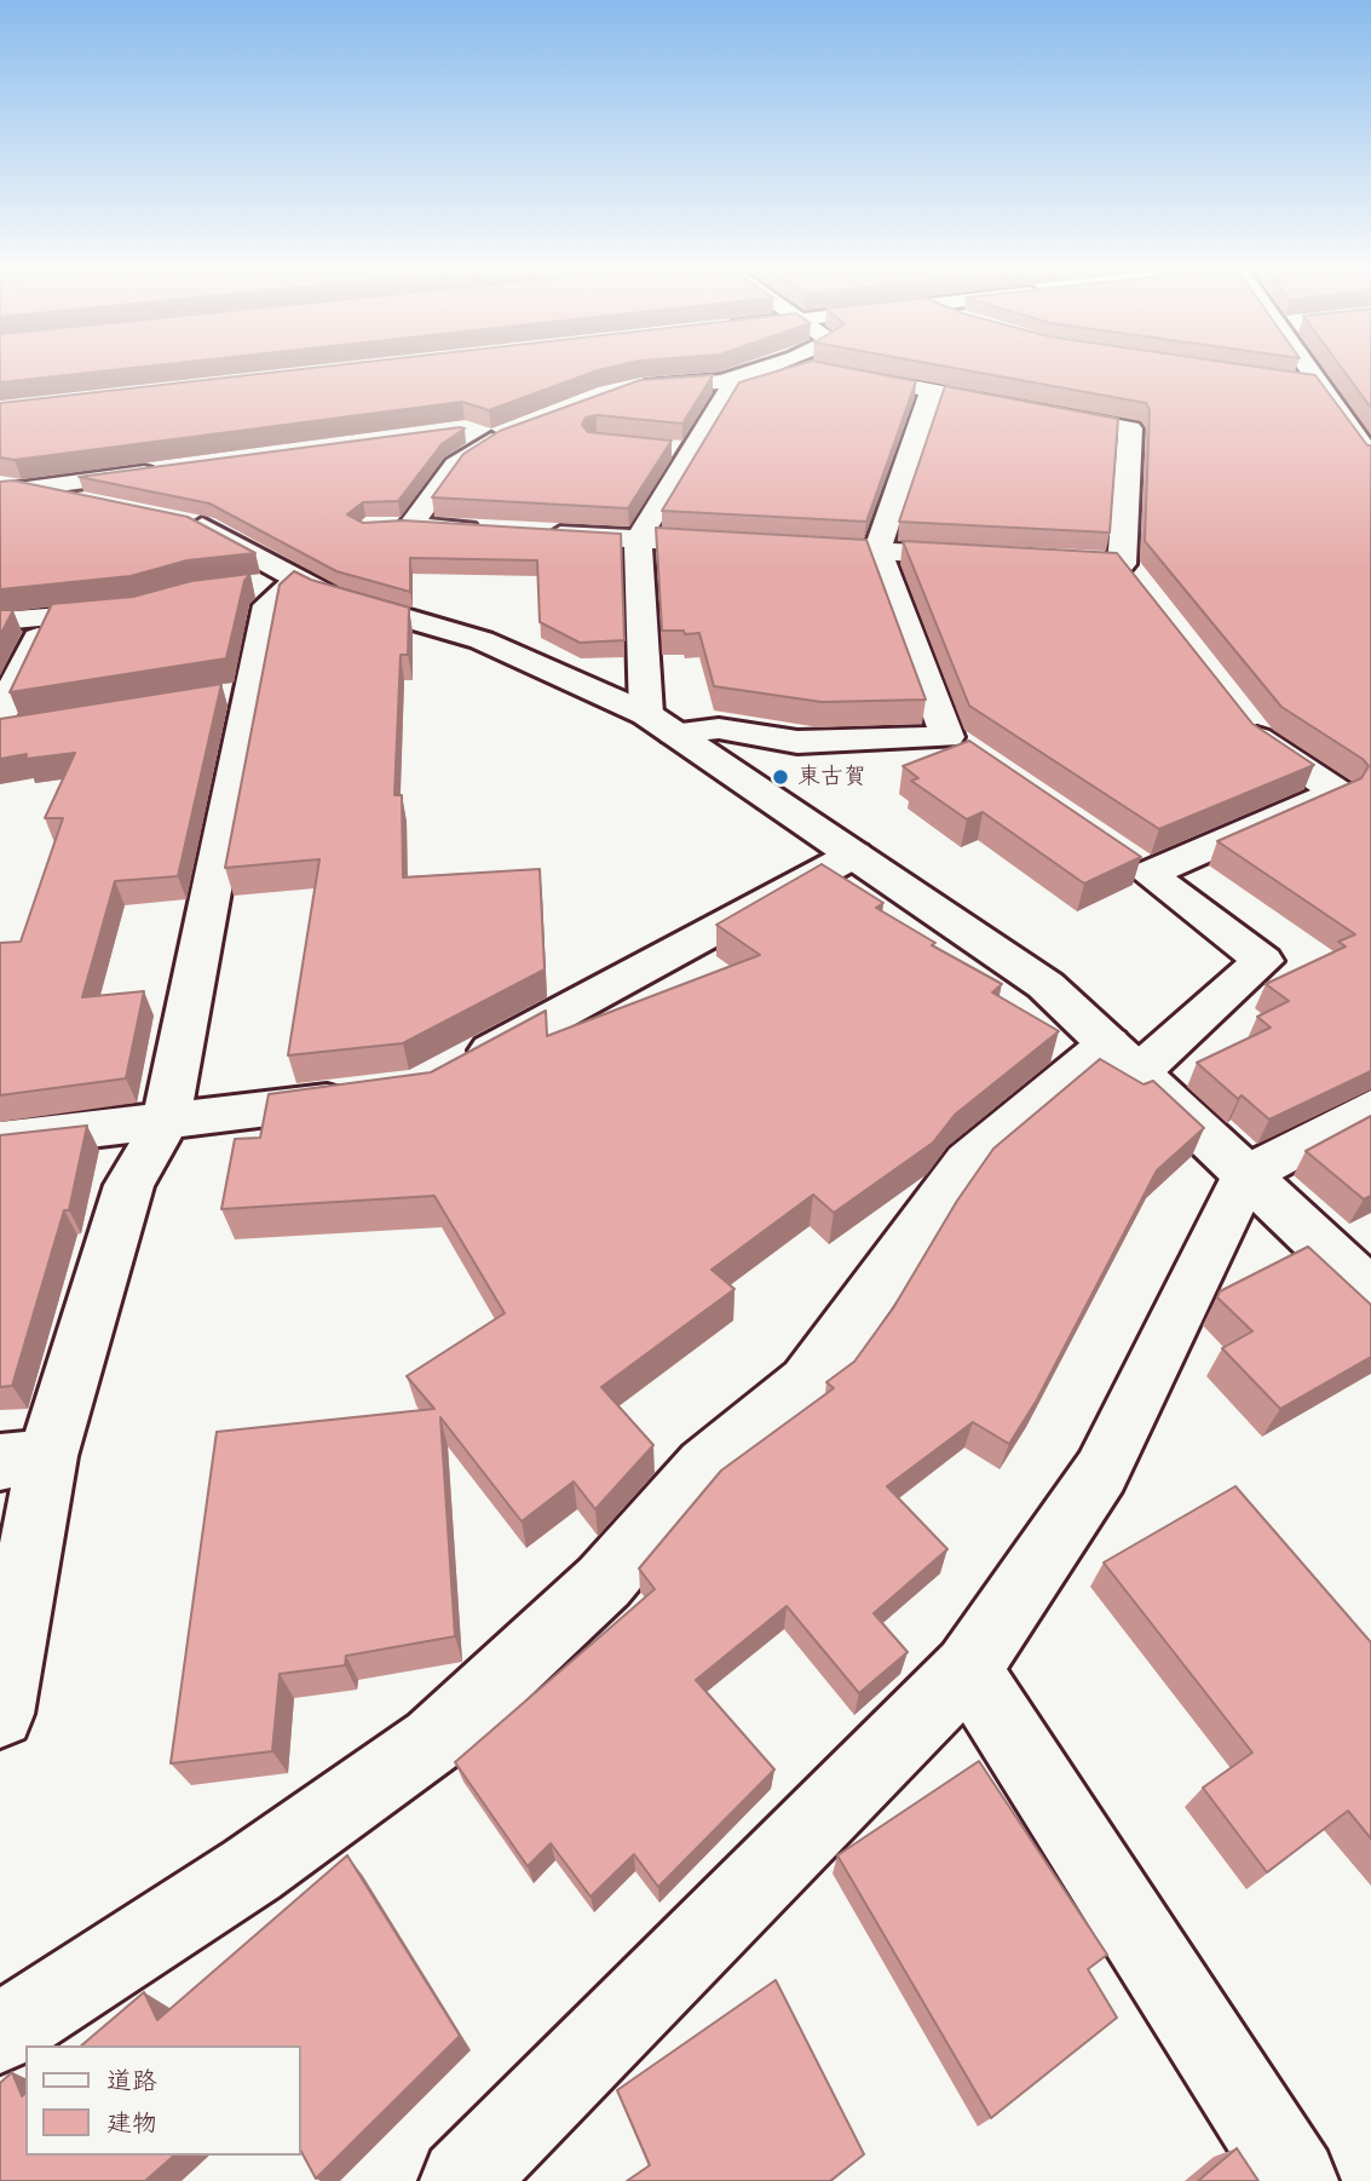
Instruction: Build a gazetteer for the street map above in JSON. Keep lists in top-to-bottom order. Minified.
{"places":["東古賀"],"legend":["道路","建物"]}
